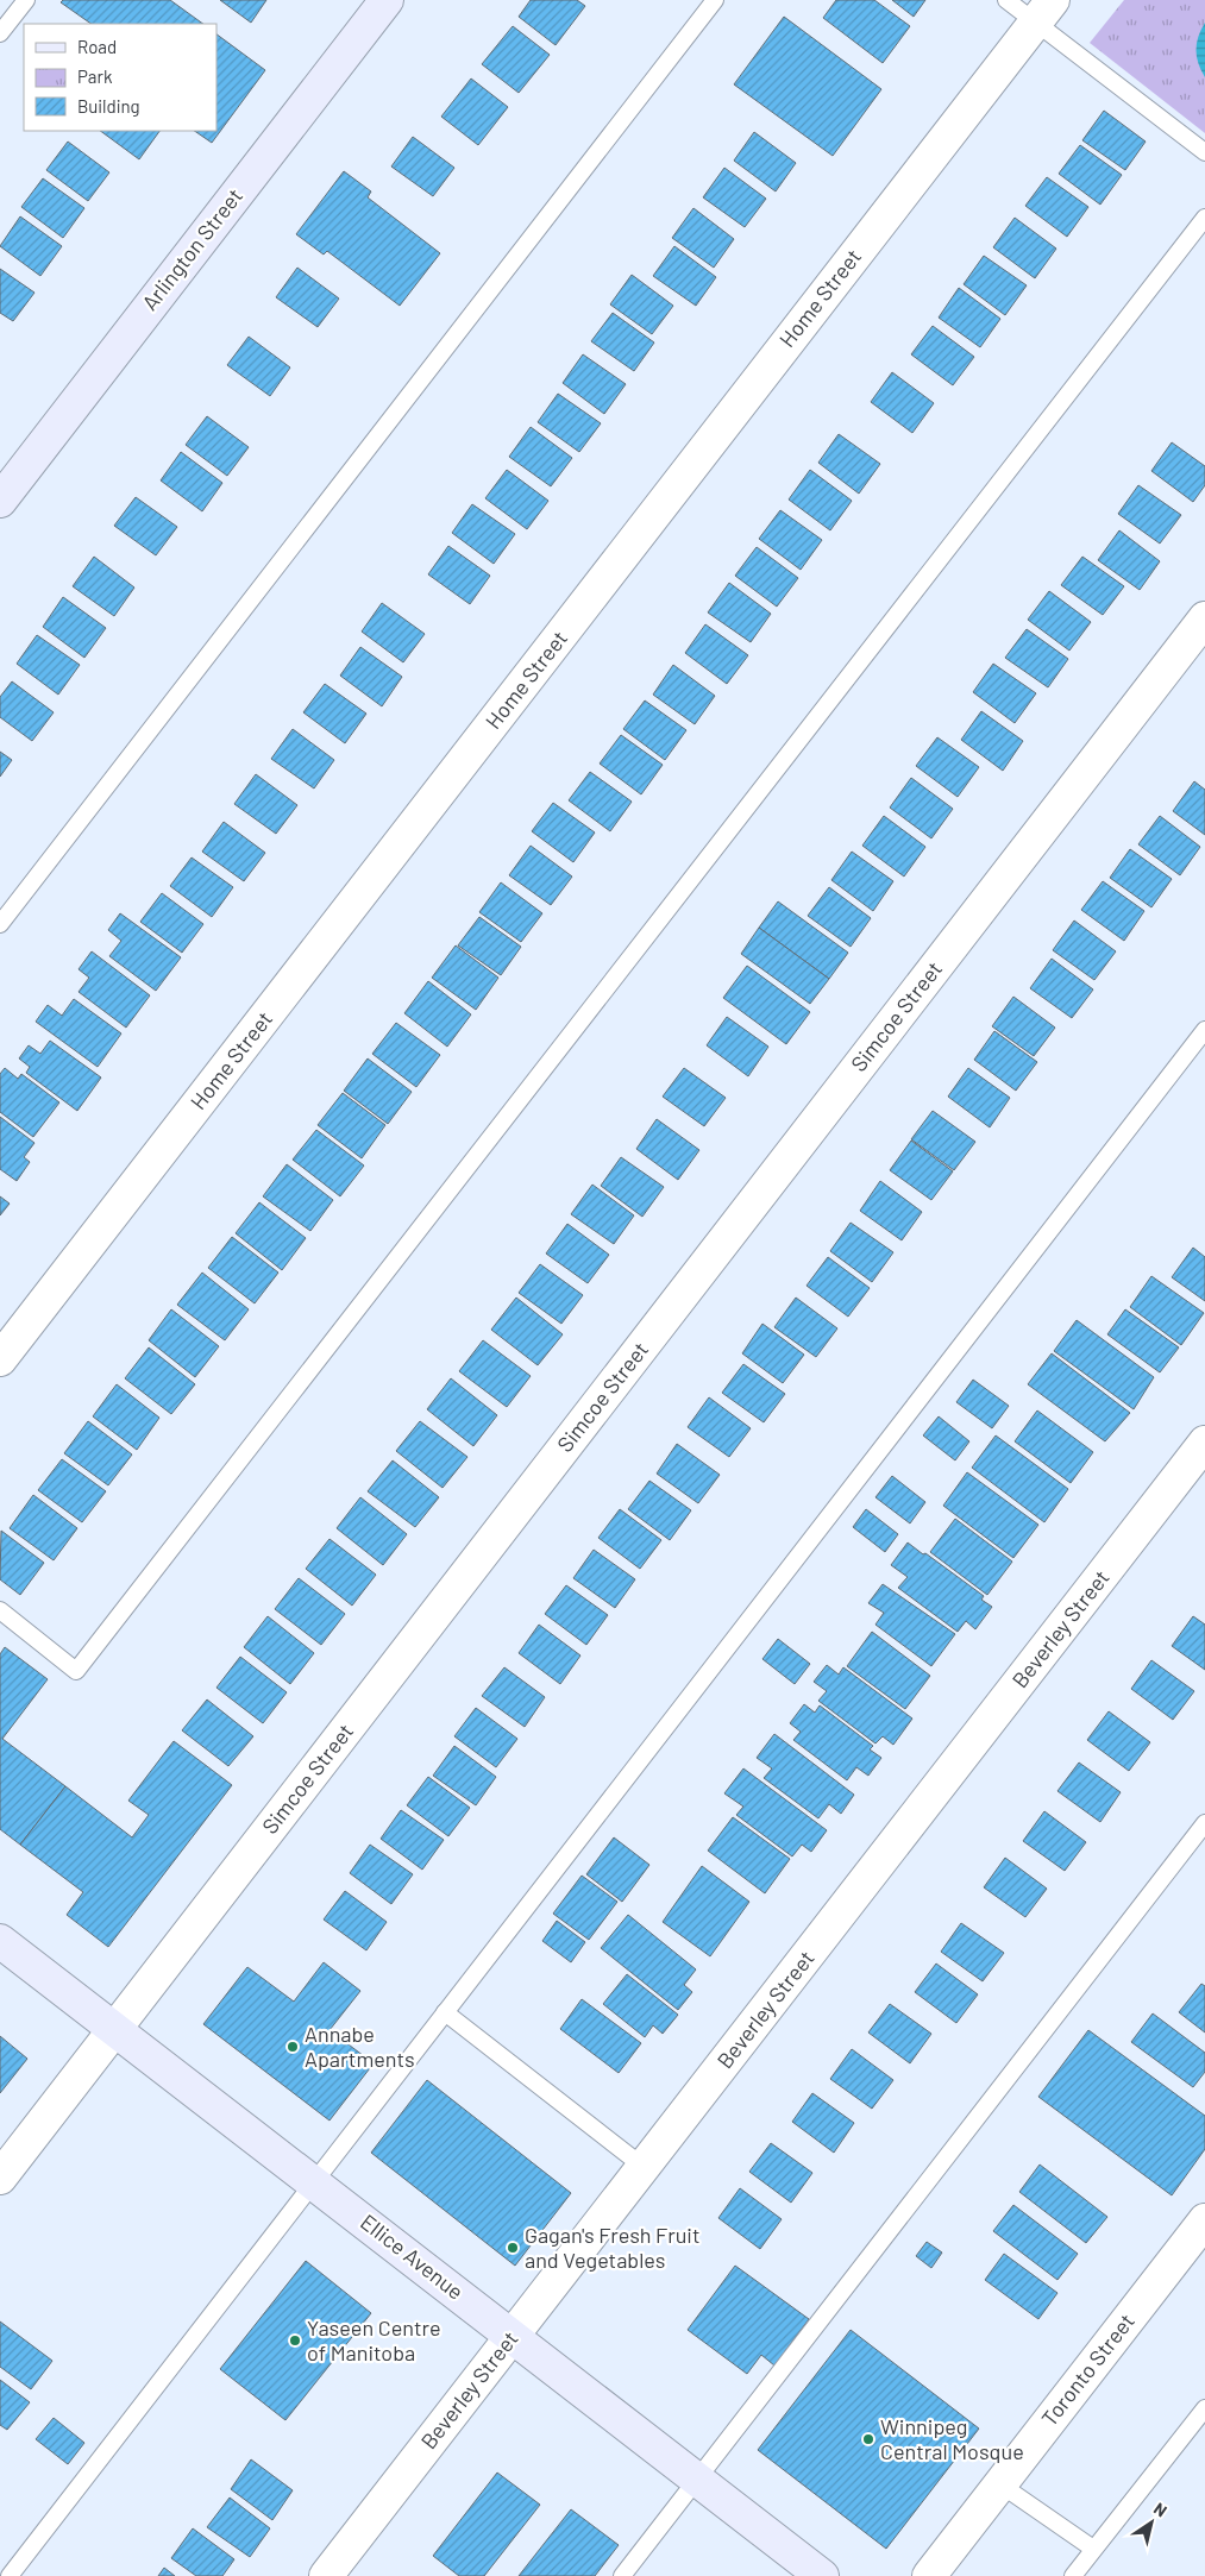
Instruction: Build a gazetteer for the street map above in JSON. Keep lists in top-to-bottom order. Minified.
{"streets":{"main road":["Arlington Street","Ellice Avenue"],"street":["Home Street","Simcoe Street","Beverley Street","Toronto Street"]},"crossings":[["Simcoe Street","Ellice Avenue"],["Beverley Street","Ellice Avenue"]],"places":["Annabe Apartments","Gagan's Fresh Fruit and Vegetables","Yaseen Centre of Manitoba","Winnipeg Central Mosque"],"legend":["Road","Park","Building"],"north":"top right"}
